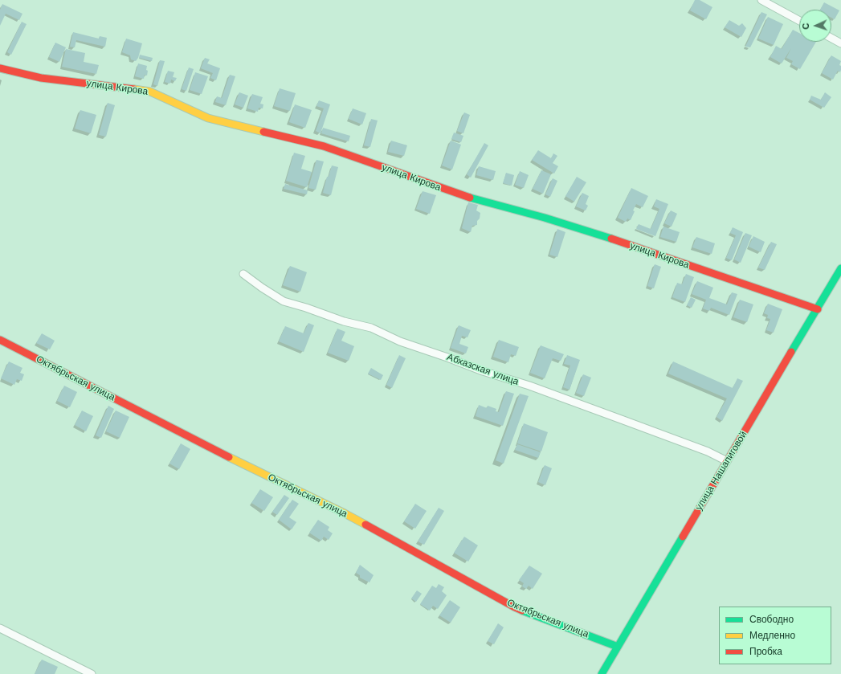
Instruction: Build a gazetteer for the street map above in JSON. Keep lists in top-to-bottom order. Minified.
{"streets":{"street":["улица Кирова","Абхазская улица","Октябрьская улица","улица Нашапиговой"]},"crossings":[["улица Кирова","улица Нашапиговой"],["Абхазская улица","улица Нашапиговой"],["Октябрьская улица","улица Нашапиговой"]],"legend":["Свободно","Медленно","Пробка"],"north":"left"}
